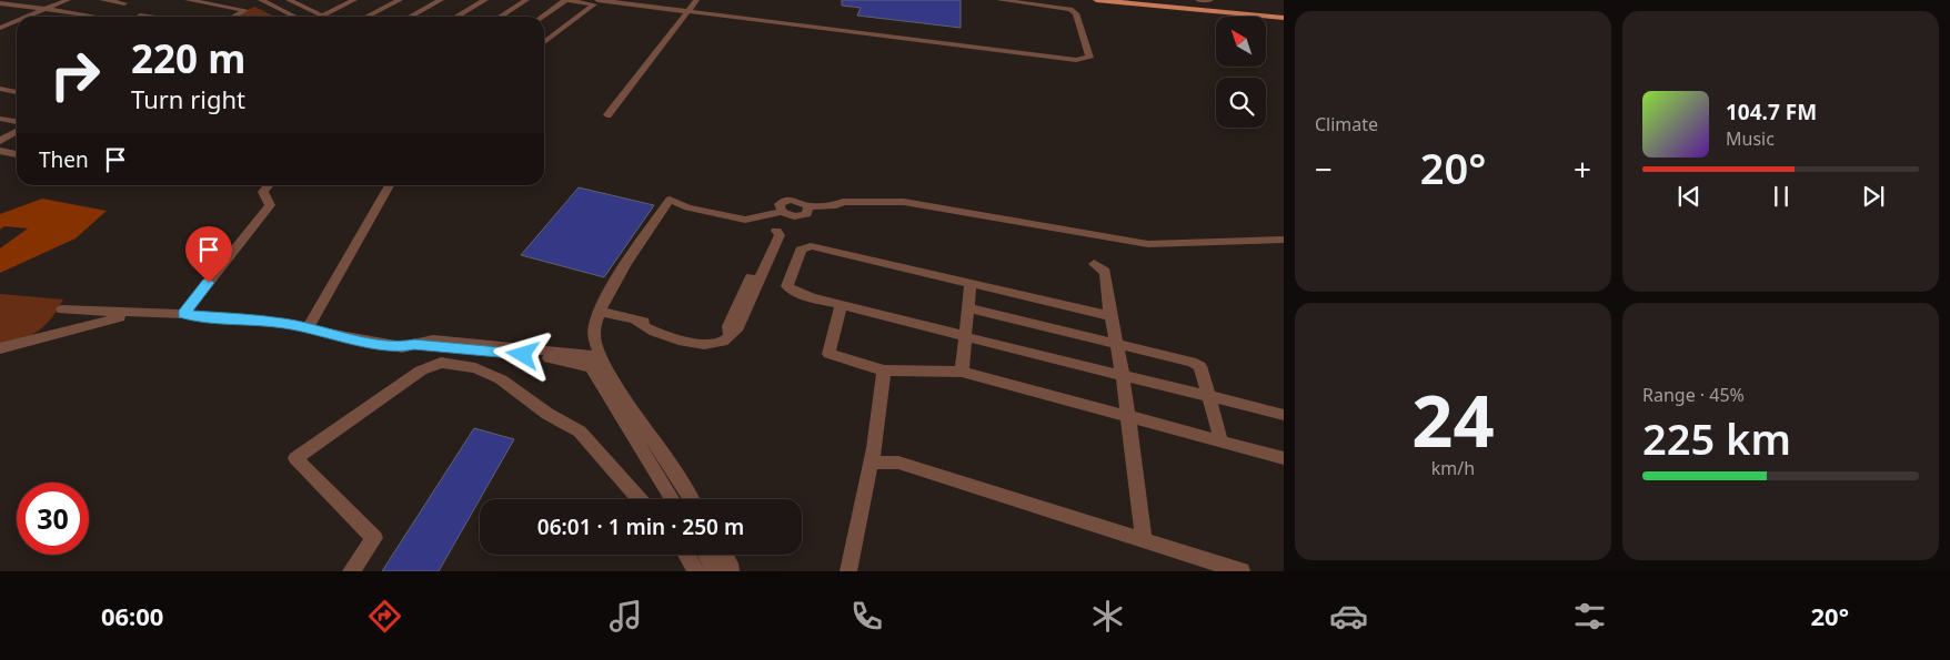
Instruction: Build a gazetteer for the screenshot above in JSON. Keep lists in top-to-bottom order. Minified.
{"north":"top left","page":{"tile":["Climate",["24","km/h"],["Range · 45%","225 km"]],"turn":["220 m","Turn right"],"song":["104.7 FM","Music"],"then":"Then","heat":["−","20°","+"],"limit":"30","trip":"06:01 · 1 min · 250 m","tabs":["06:00","20°"]}}
